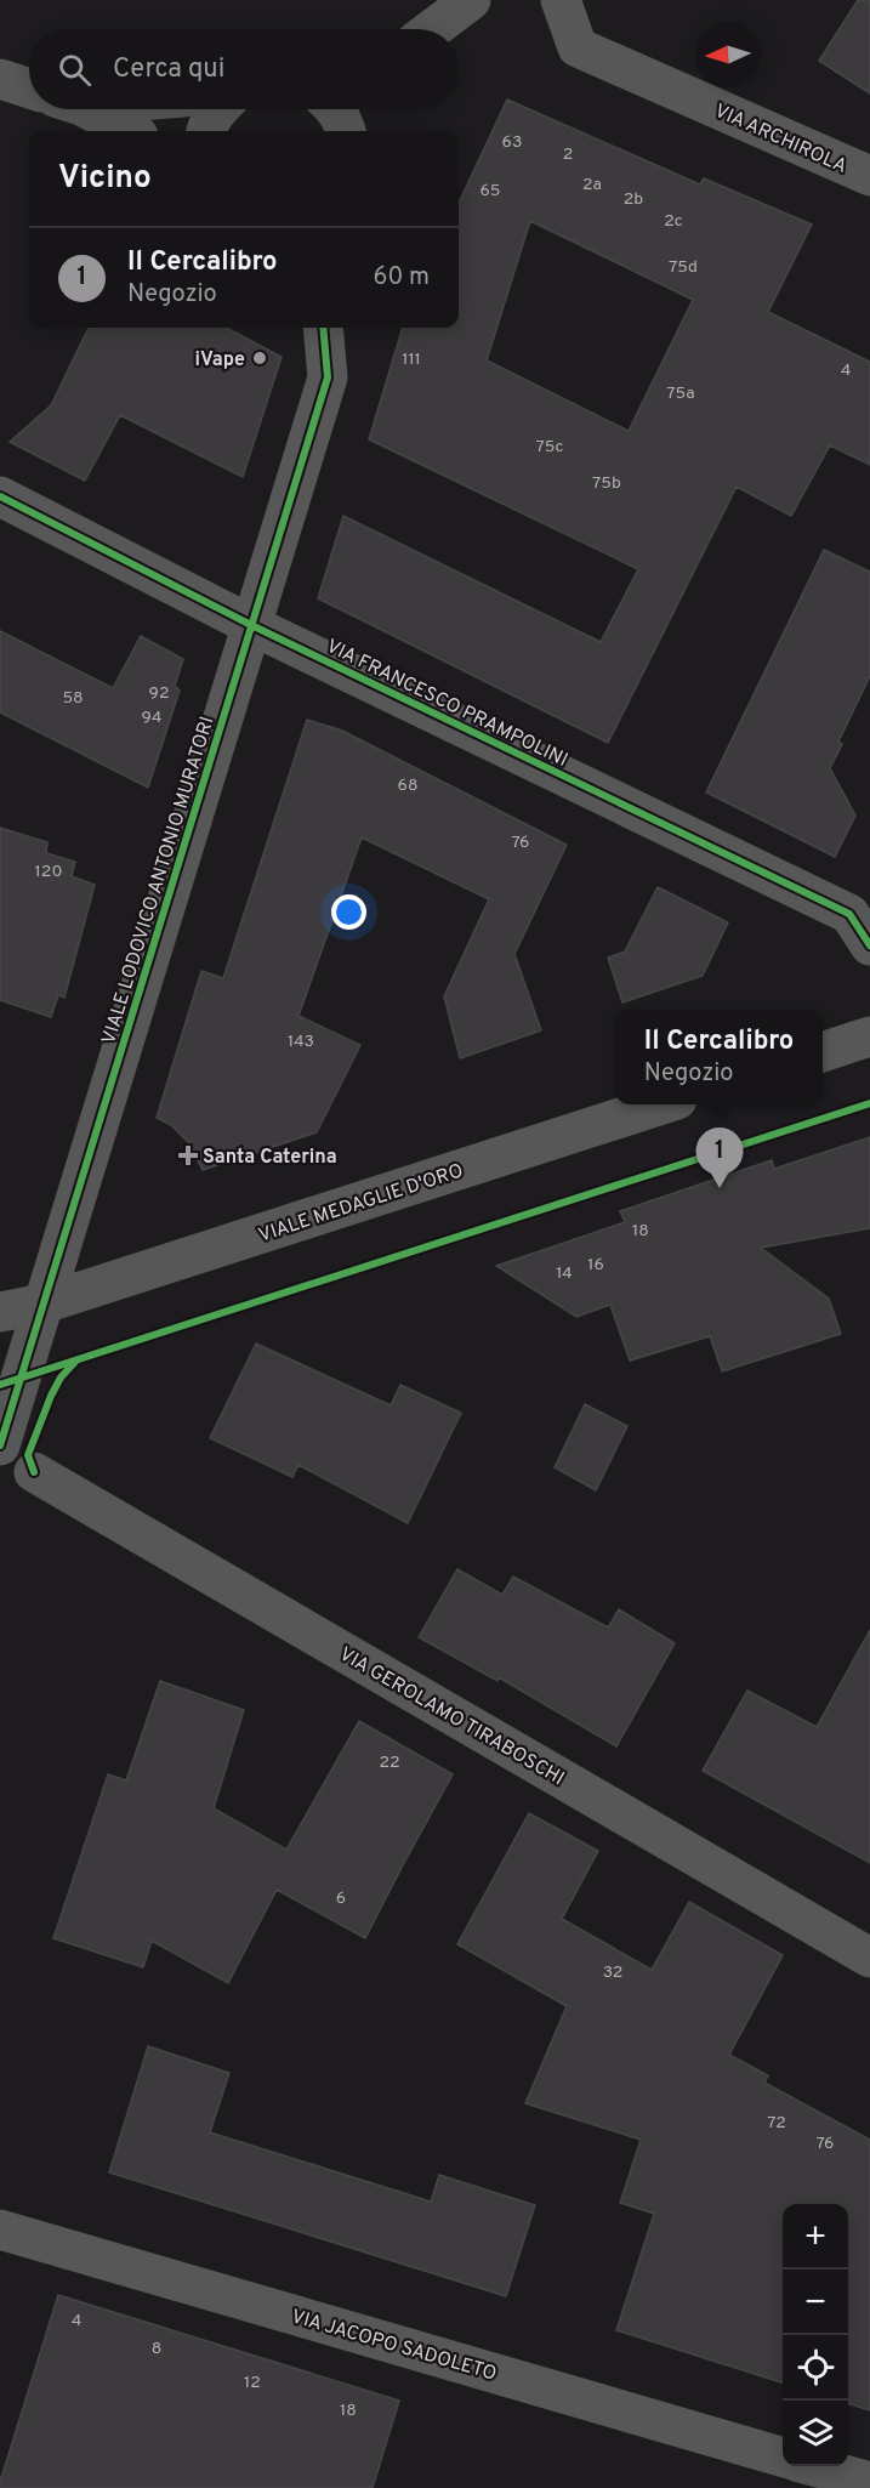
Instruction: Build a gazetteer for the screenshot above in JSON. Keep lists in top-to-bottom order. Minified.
{"streets":{"street":["VIA ARCHIROLA","VIA FRANCESCO PRAMPOLINI","VIALE LODOVICO ANTONIO MURATORI","VIALE MEDAGLIE D'ORO","VIA GEROLAMO TIRABOSCHI","VIA JACOPO SADOLETO"]},"crossings":[["VIA FRANCESCO PRAMPOLINI","VIALE LODOVICO ANTONIO MURATORI"],["VIALE LODOVICO ANTONIO MURATORI","VIALE MEDAGLIE D'ORO"]],"places":{"other":["iVape"],"health":["Santa Caterina"]},"house_numbers":["63","2","2a","65","2b","2c","75d","111","4","75a","75c","75b","92","58","94","68","76","120","143","18","16","14","22","6","32","72","76","4","8","12","18"],"north":"left","page":{"search":"Cerca qui","heading":"Vicino","list":[{"mark":"1","name":"Il Cercalibro","note":"Negozio","value":"60 m"}],"popup":["Il Cercalibro","Negozio"],"pins":"1","map_buttons":["+","−"]}}
